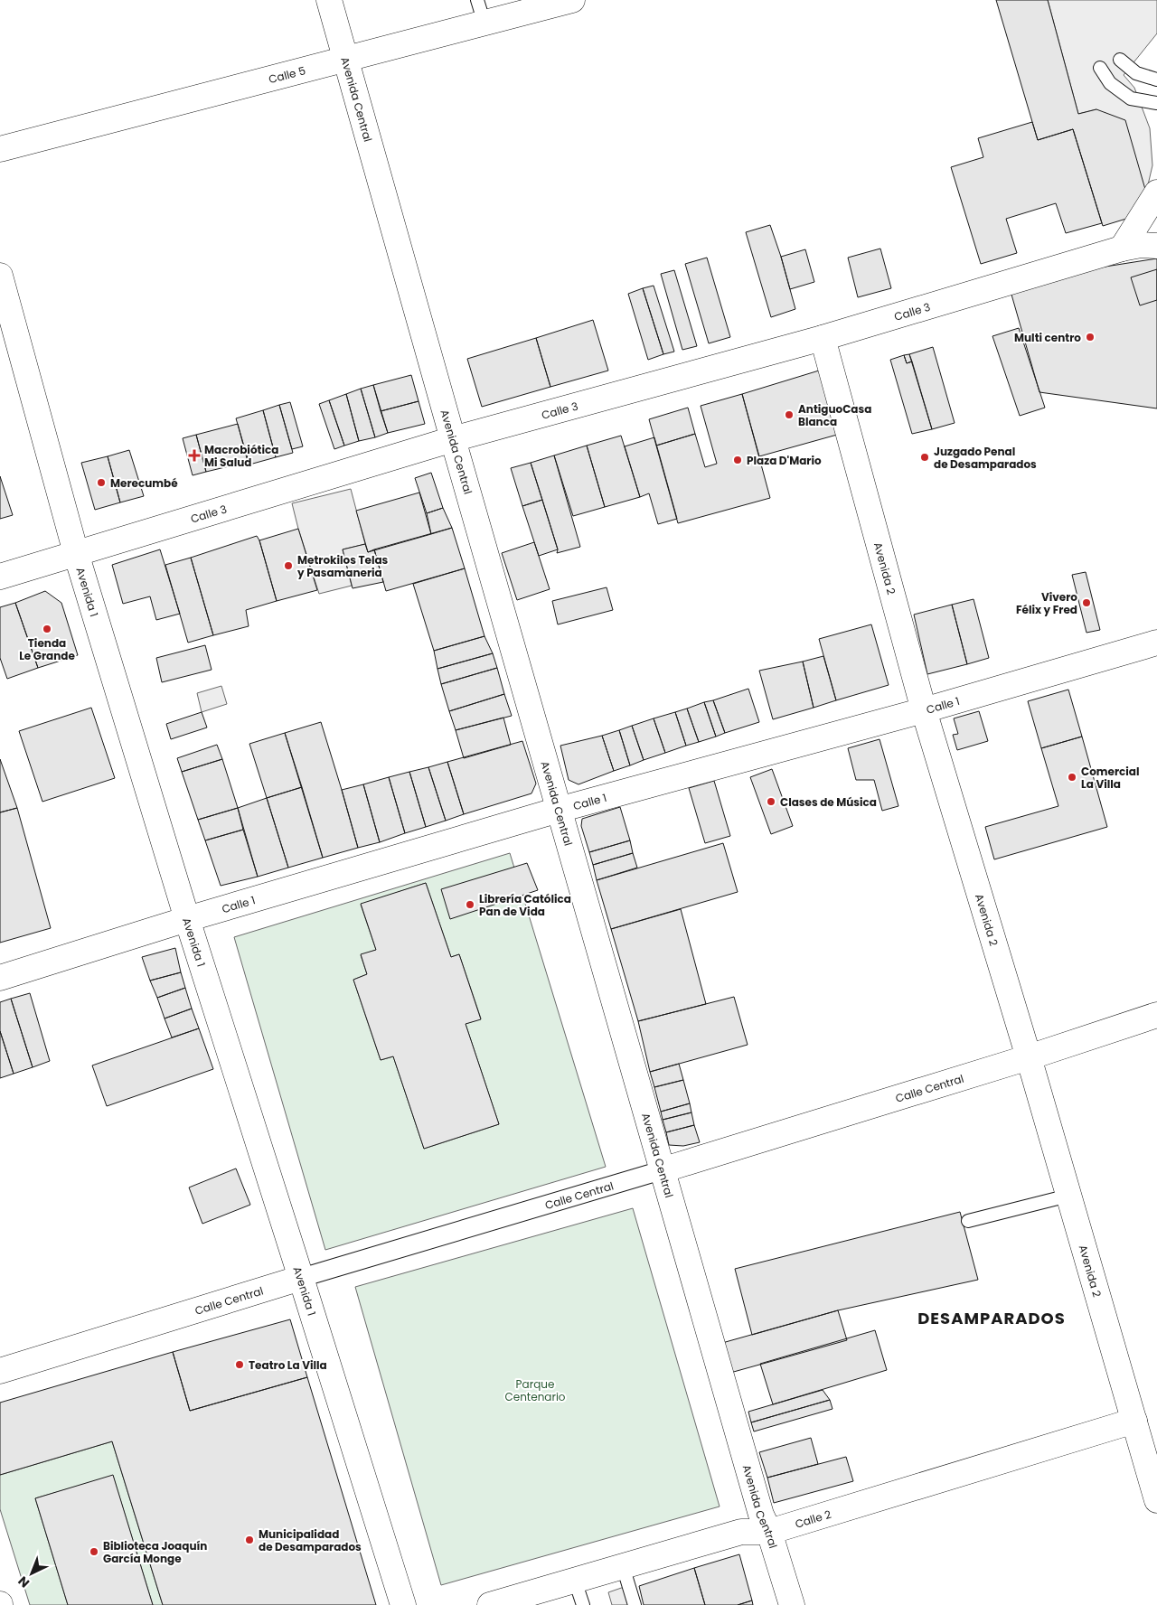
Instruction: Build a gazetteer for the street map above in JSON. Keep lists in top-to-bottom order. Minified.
{"streets":{"main road":["Calle 5","Avenida Central","Calle 3","Avenida 2","Avenida 1","Calle 1","Calle Central","Calle 2"]},"crossings":[["Calle 5","Avenida Central"],["Avenida Central","Calle 3"],["Avenida Central","Calle 1"],["Avenida Central","Calle Central"],["Avenida Central","Calle 2"],["Calle 3","Avenida 2"],["Calle 3","Avenida 1"],["Avenida 2","Calle 1"],["Avenida 2","Calle Central"],["Avenida 2","Calle 2"],["Avenida 1","Calle 1"],["Avenida 1","Calle Central"]],"districts":["DESAMPARADOS"],"parks":["Parque Centenario"],"places":{"other":["Multi centro","AntiguoCasa Blanca","Juzgado Penal de Desamparados","Plaza D'Mario","Merecumbé","Metrokilos Telas y Pasamaneria","Vivero Félix y Fred","Tienda Le Grande","Comercial La Villa","Clases de Música","Librería Católica Pan de Vida","Teatro La Villa","Municipalidad de Desamparados","Biblioteca Joaquín García Monge"],"health":["Macrobiótica Mi Salud"]},"north":"bottom left"}
